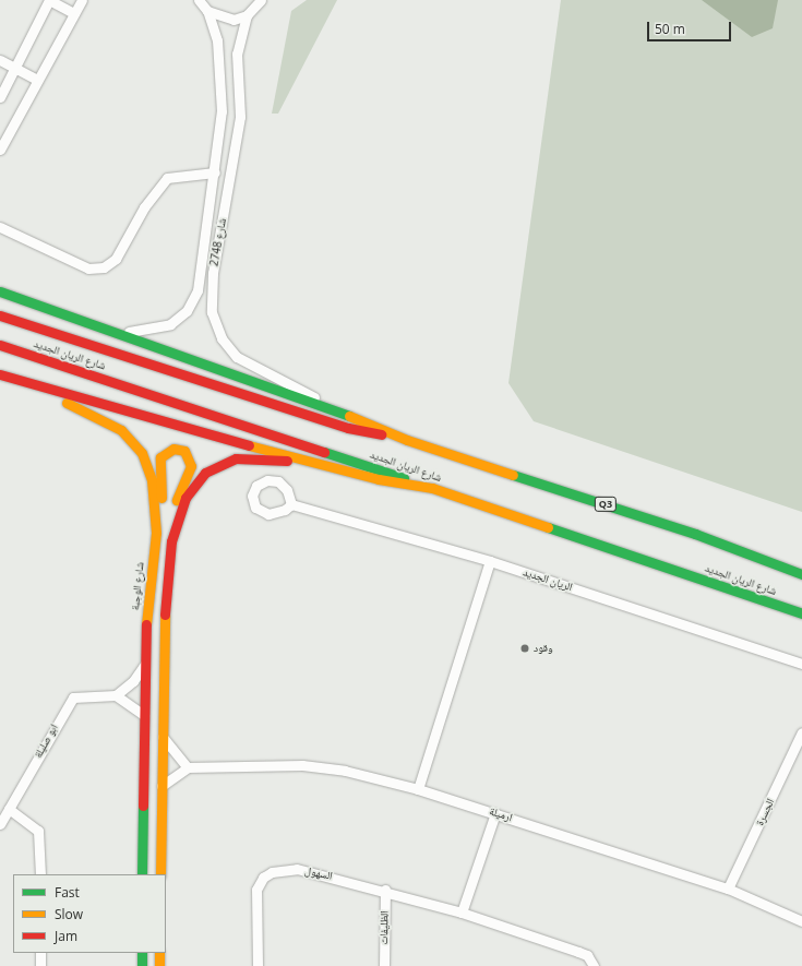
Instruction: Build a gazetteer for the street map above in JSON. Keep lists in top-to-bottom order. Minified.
{"streets":{"main road":["شارع الريان الجديد","Q3","شارع الوجبة"],"street":["شارع 2748","الريان الجديد","ابو صليلة","الجسرة","ارميلة","السهول","الظليفات"]},"crossings":[["الجسرة","ارميلة"],["السهول","الظليفات"]],"places":["وقود"],"legend":["Fast","Slow","Jam"],"scale_bar":"50 m"}
